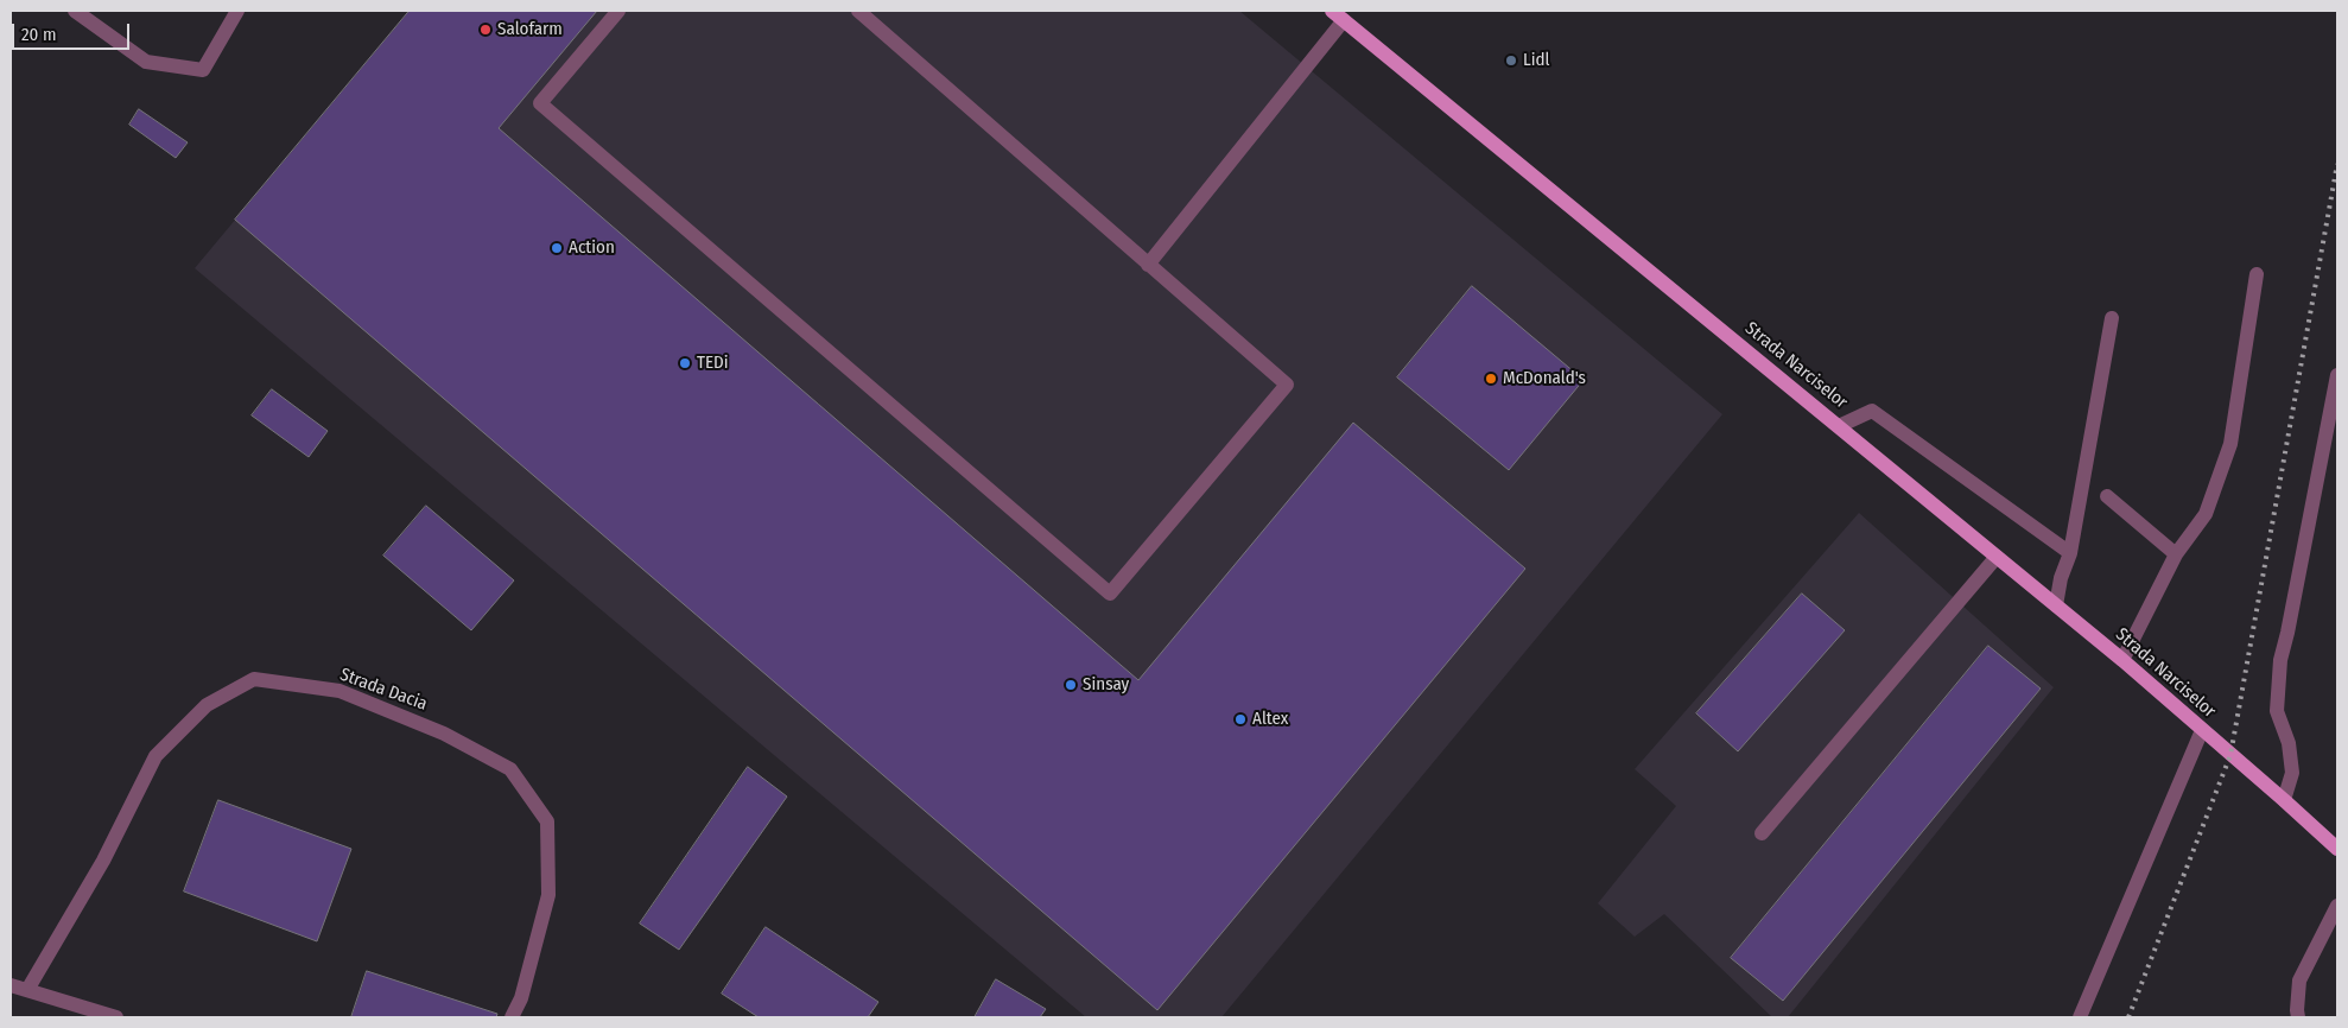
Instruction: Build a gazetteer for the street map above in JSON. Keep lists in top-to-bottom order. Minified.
{"streets":{"main road":["Strada Narciselor"],"street":["Strada Dacia"]},"places":["Salofarm","Lidl","Action","TEDi","McDonald's","Sinsay","Altex"],"scale_bar":"20 m"}
